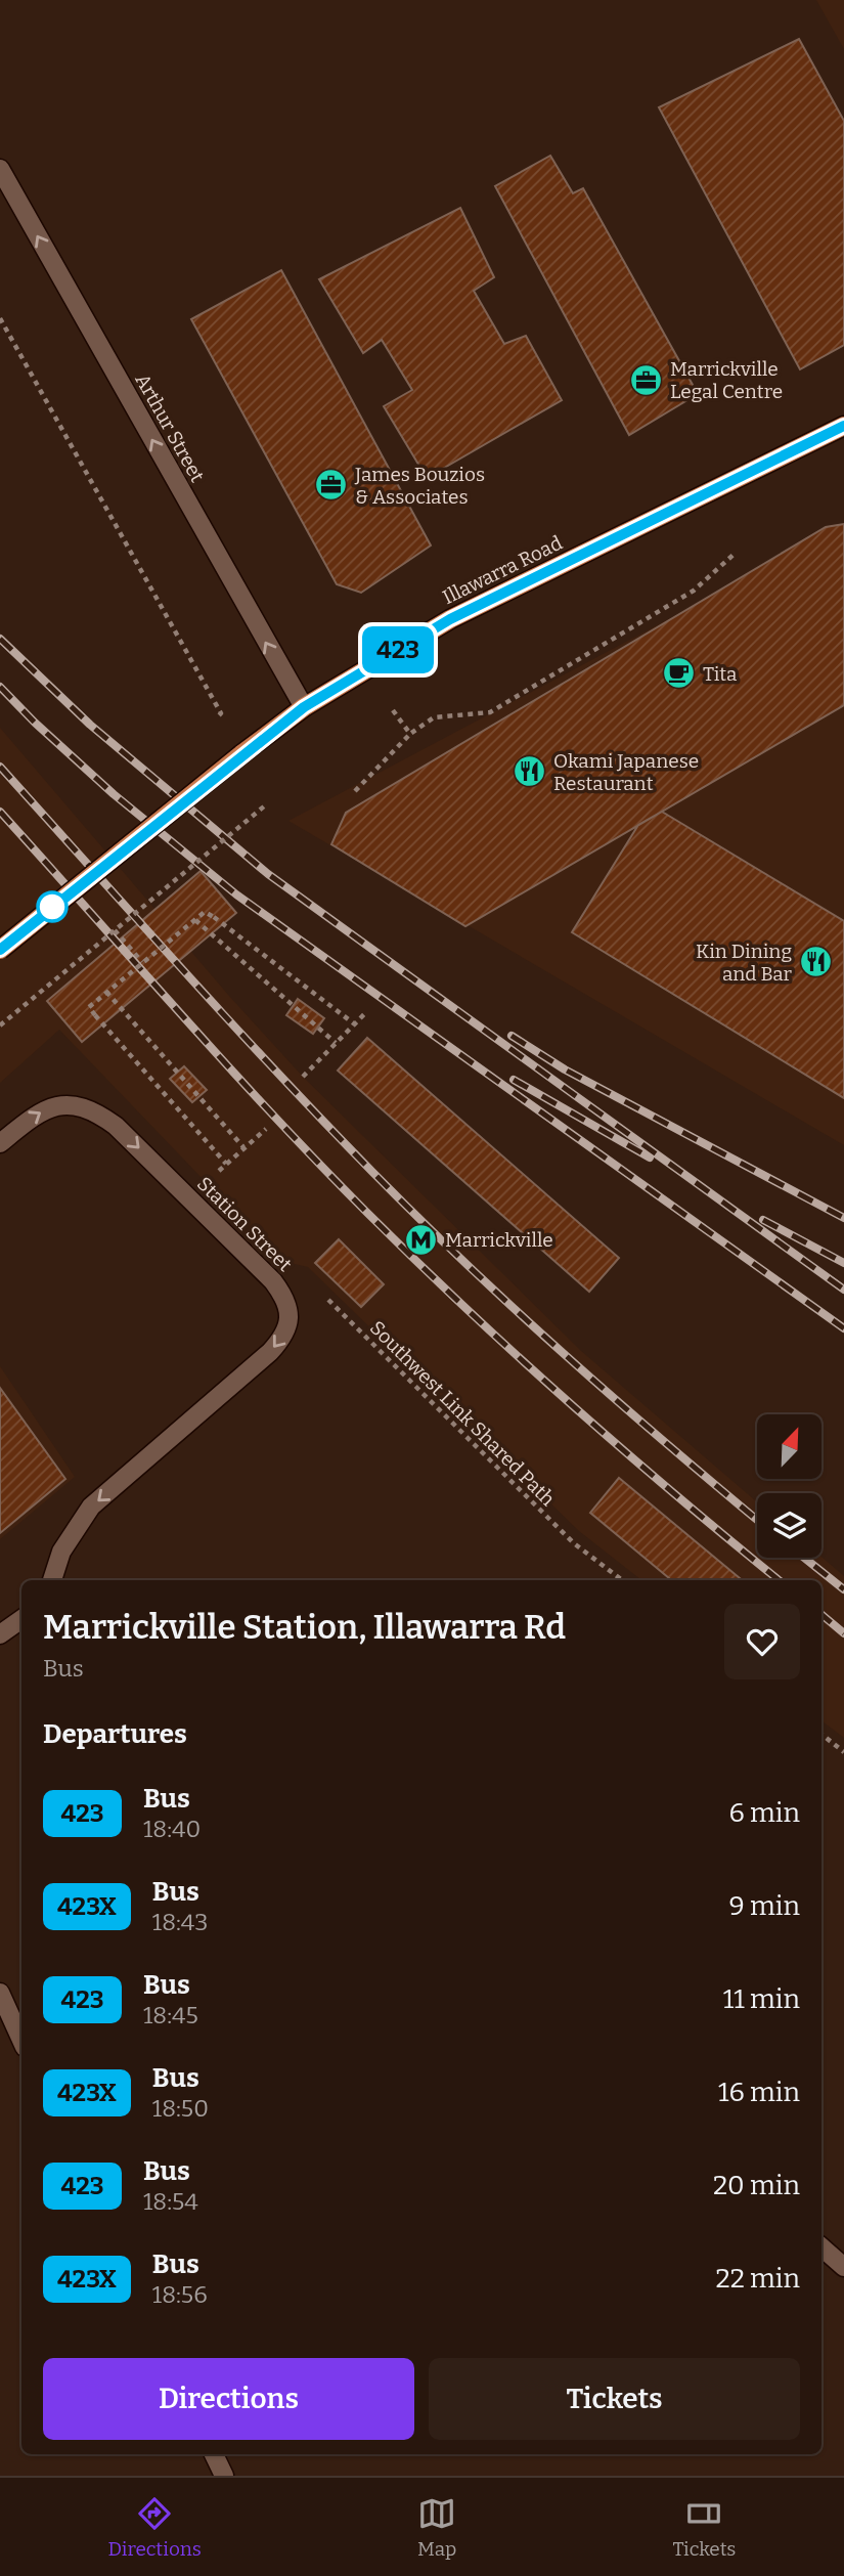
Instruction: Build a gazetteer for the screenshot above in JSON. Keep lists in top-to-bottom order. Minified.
{"streets":{"main road":["Illawarra Road"],"street":["Arthur Street","Station Street"],"path":["Southwest Link Shared Path"]},"crossings":[["Arthur Street","Illawarra Road"],["Station Street","Southwest Link Shared Path"]],"one_way":["Arthur Street"],"places":{"office":["Marrickville Legal Centre","James Bouzios & Associates"],"cafe":["Tita"],"restaurant":["Okami Japanese Restaurant","Kin Dining and Bar"],"metro station":["Marrickville"]},"lines":["bus line 423"],"north":"top right","page":{"on_map":"423","heading":[["Marrickville Station, Illawarra Rd","Bus"],"Departures"],"list":[{"mark":"423","name":"Bus","note":"18:40","value":"6 min"},{"mark":"423X","name":"Bus","note":"18:43","value":"9 min"},{"mark":"423","name":"Bus","note":"18:45","value":"11 min"},{"mark":"423X","name":"Bus","note":"18:50","value":"16 min"},{"mark":"423","name":"Bus","note":"18:54","value":"20 min"},{"mark":"423X","name":"Bus","note":"18:56","value":"22 min"}],"buttons":["Directions","Tickets"],"tabs":["Directions","Map","Tickets"]}}
